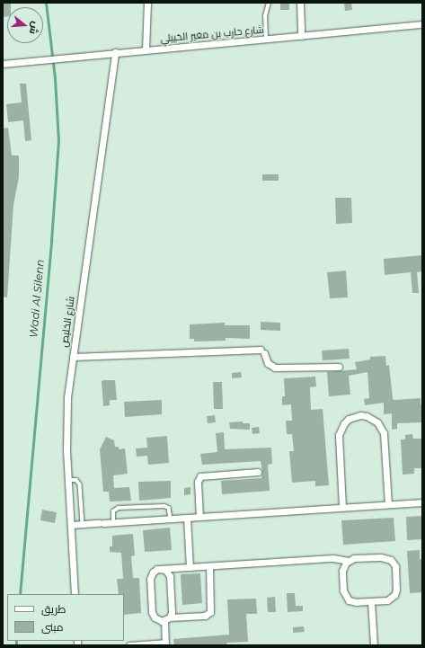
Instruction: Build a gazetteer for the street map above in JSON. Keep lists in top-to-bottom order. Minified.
{"streets":{"street":["شارع حارب بن مغير الخييلي","شارع الخليص"]},"crossings":[["شارع حارب بن مغير الخييلي","شارع الخليص"]],"water":["Wadi Al Silenn"],"legend":["طريق","مبنى"],"north":"right"}
